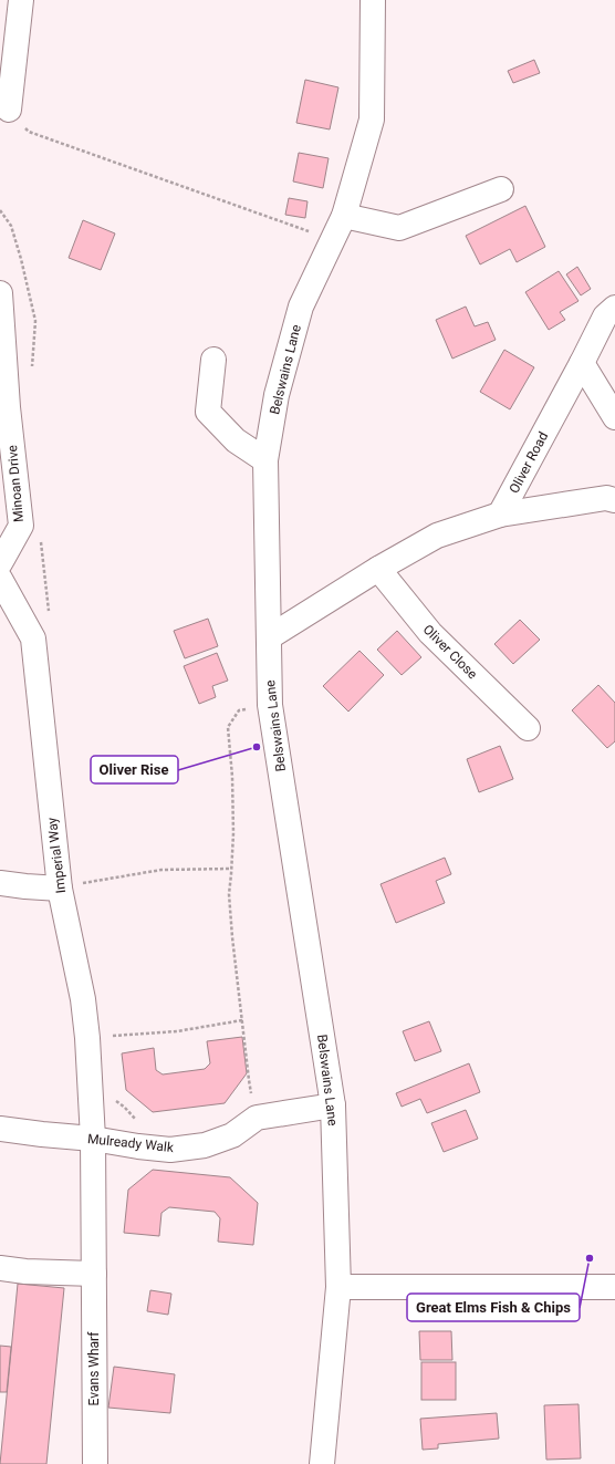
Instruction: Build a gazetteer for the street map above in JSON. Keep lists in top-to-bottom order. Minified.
{"streets":{"street":["Belswains Lane","Oliver Road","Minoan Drive","Oliver Close","Imperial Way","Mulready Walk","Evans Wharf"]},"crossings":[["Belswains Lane","Mulready Walk"],["Imperial Way","Mulready Walk"],["Imperial Way","Evans Wharf"],["Mulready Walk","Evans Wharf"]],"places":["Oliver Rise","Great Elms Fish & Chips"]}
